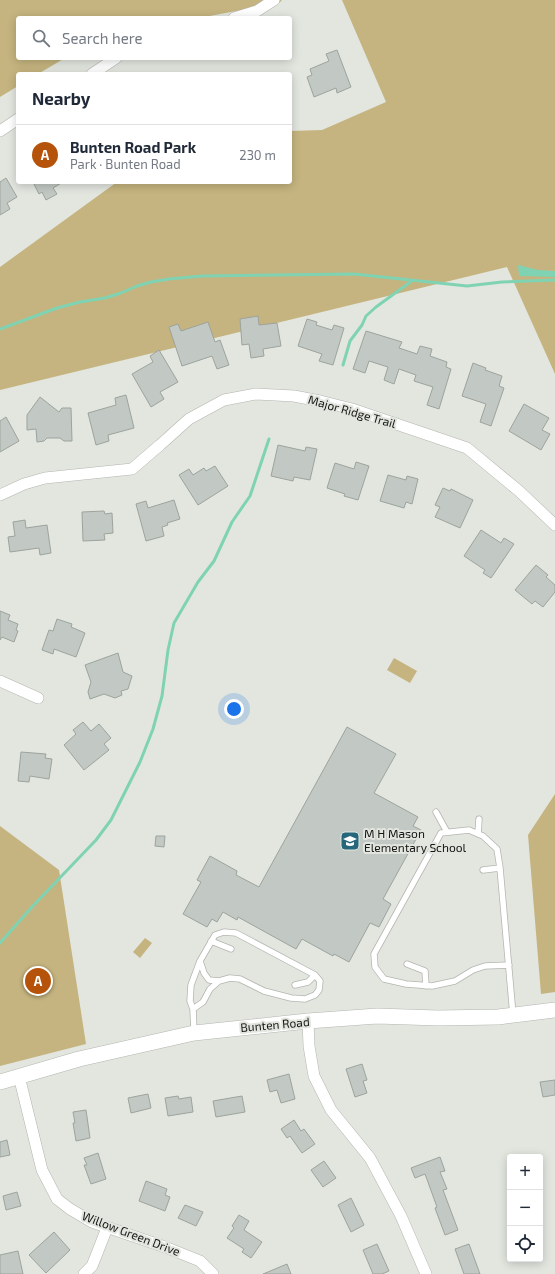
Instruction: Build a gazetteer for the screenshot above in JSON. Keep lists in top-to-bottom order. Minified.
{"streets":{"street":["Major Ridge Trail","Bunten Road","Willow Green Drive"]},"crossings":[["Bunten Road","Willow Green Drive"]],"places":{"school or university":["M H Mason Elementary School"]},"page":{"search":"Search here","heading":"Nearby","list":[{"mark":"A","name":"Bunten Road Park","note":"Park · Bunten Road","value":"230 m"}],"pins":"A","map_buttons":["+","−"]}}
